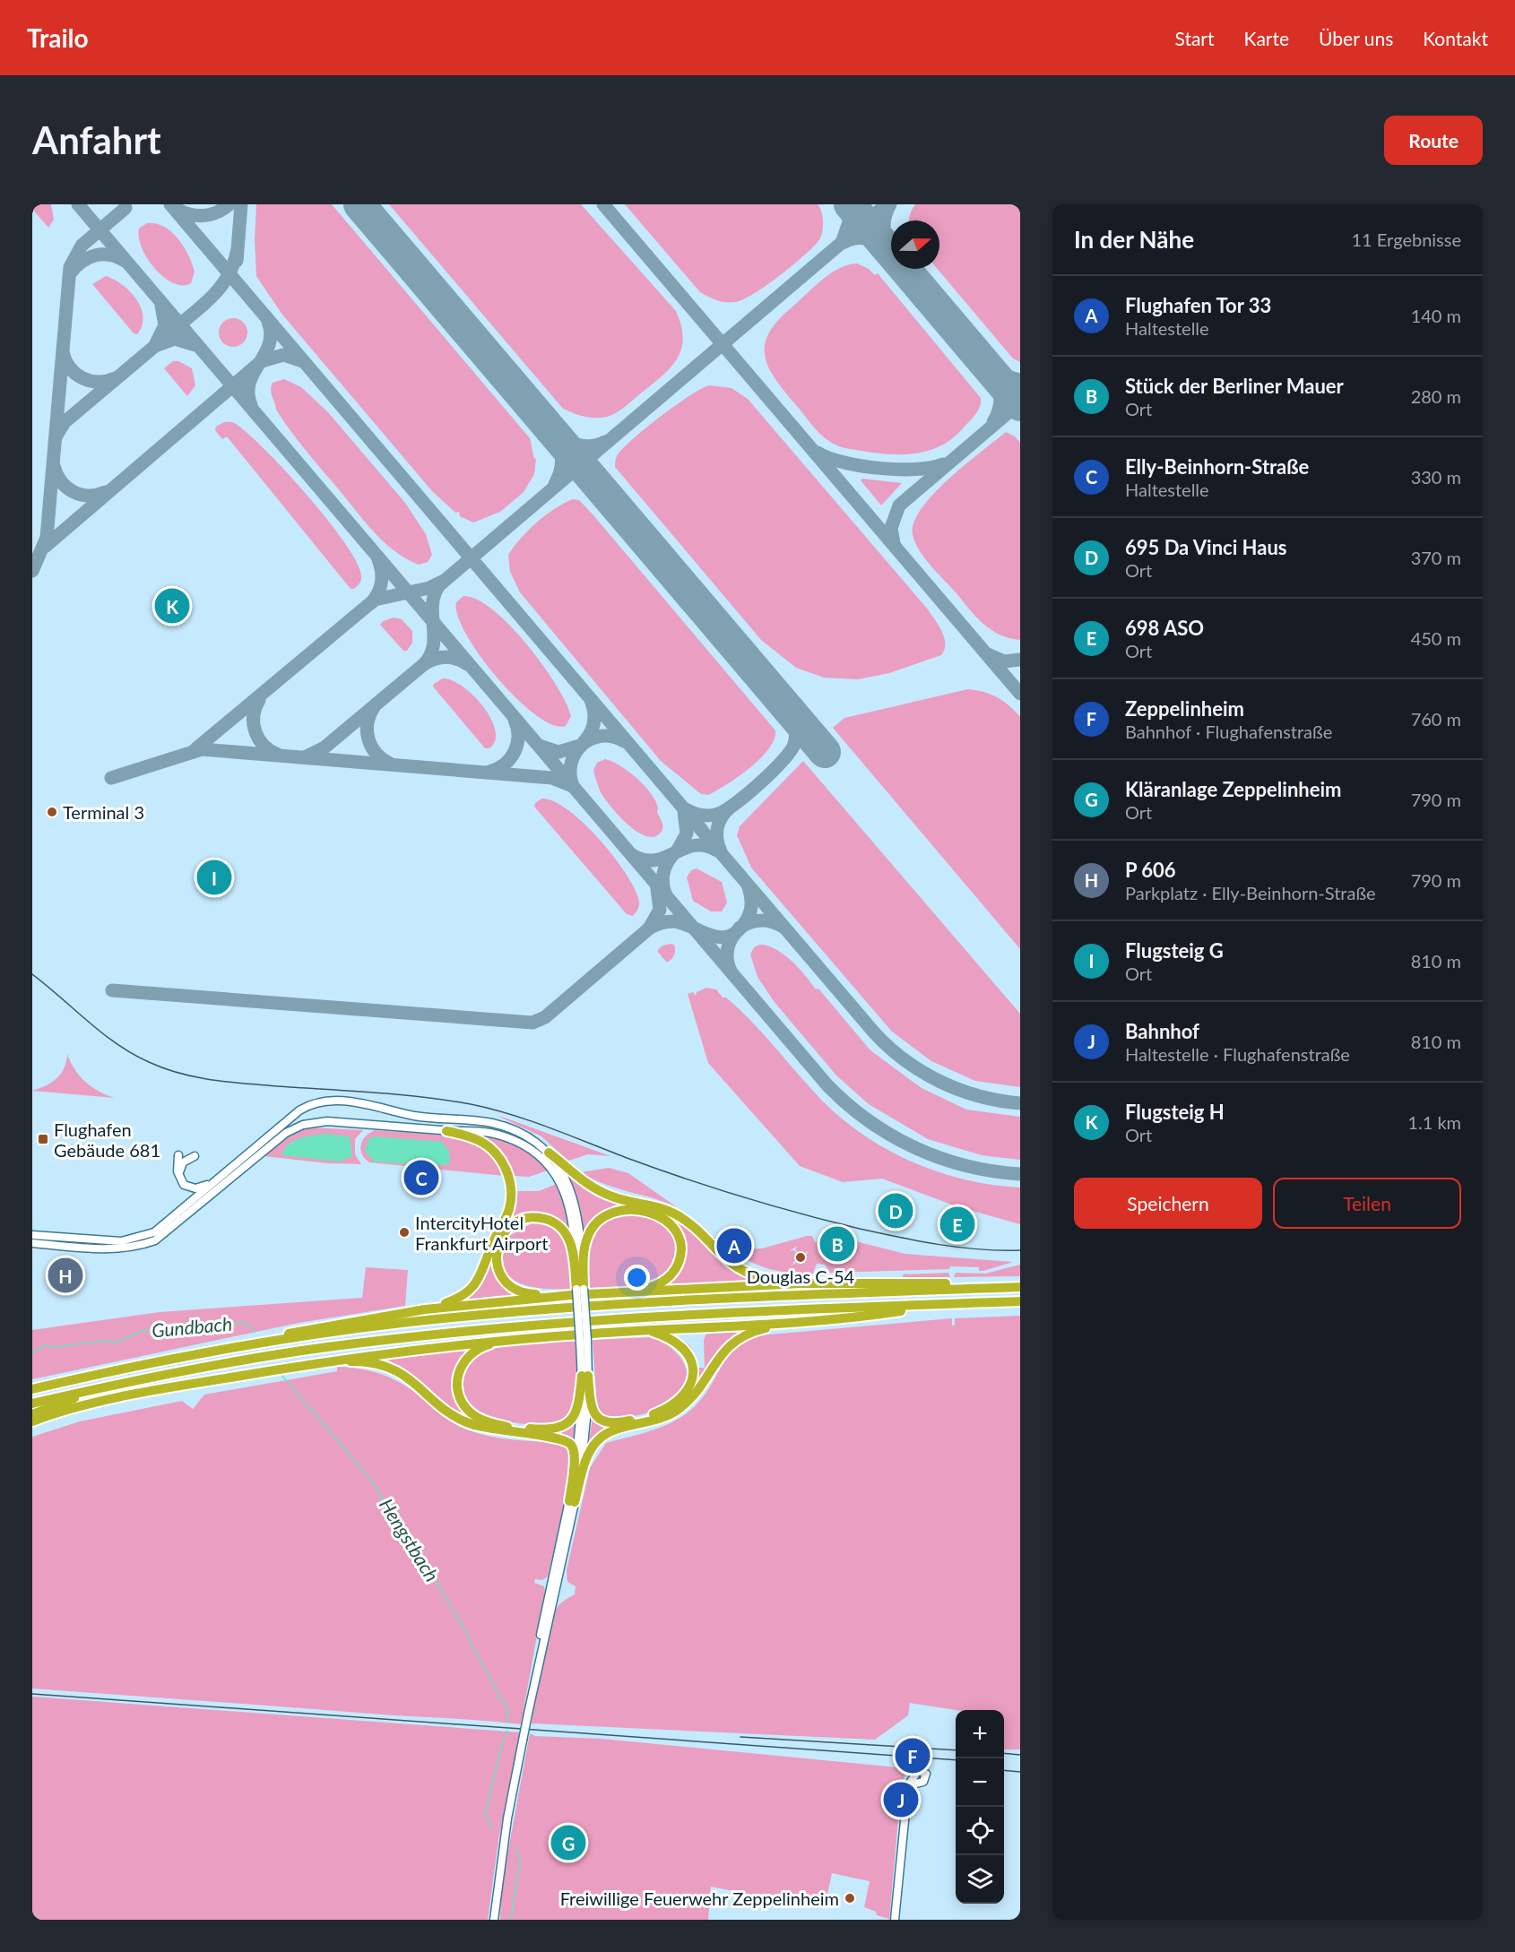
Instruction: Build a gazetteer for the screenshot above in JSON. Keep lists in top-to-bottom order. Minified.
{"water":["Gundbach","Hengstbach"],"places":{"other":["Terminal 3","IntercityHotel Frankfurt Airport","Douglas C-54","Freiwillige Feuerwehr Zeppelinheim"],"transit":["Flughafen Gebäude 681"]},"north":"right","page":{"header":"Trailo","nav":["Start","Karte","Über uns","Kontakt"],"buttons":["Route",["Speichern","Teilen"]],"title":"Anfahrt","heading":["In der Nähe","11 Ergebnisse"],"list":[{"mark":"A","name":"Flughafen Tor 33","note":"Haltestelle","value":"140 m"},{"mark":"B","name":"Stück der Berliner Mauer","note":"Ort","value":"280 m"},{"mark":"C","name":"Elly-Beinhorn-Straße","note":"Haltestelle","value":"330 m"},{"mark":"D","name":"695 Da Vinci Haus","note":"Ort","value":"370 m"},{"mark":"E","name":"698 ASO","note":"Ort","value":"450 m"},{"mark":"F","name":"Zeppelinheim","note":"Bahnhof · Flughafenstraße","value":"760 m"},{"mark":"G","name":"Kläranlage Zeppelinheim","note":"Ort","value":"790 m"},{"mark":"H","name":"P 606","note":"Parkplatz · Elly-Beinhorn-Straße","value":"790 m"},{"mark":"I","name":"Flugsteig G","note":"Ort","value":"810 m"},{"mark":"J","name":"Bahnhof","note":"Haltestelle · Flughafenstraße","value":"810 m"},{"mark":"K","name":"Flugsteig H","note":"Ort","value":"1.1 km"}],"pins":["K","I","C","D","E","B","A","H","F","J","G"],"map_buttons":["+","−"]}}
